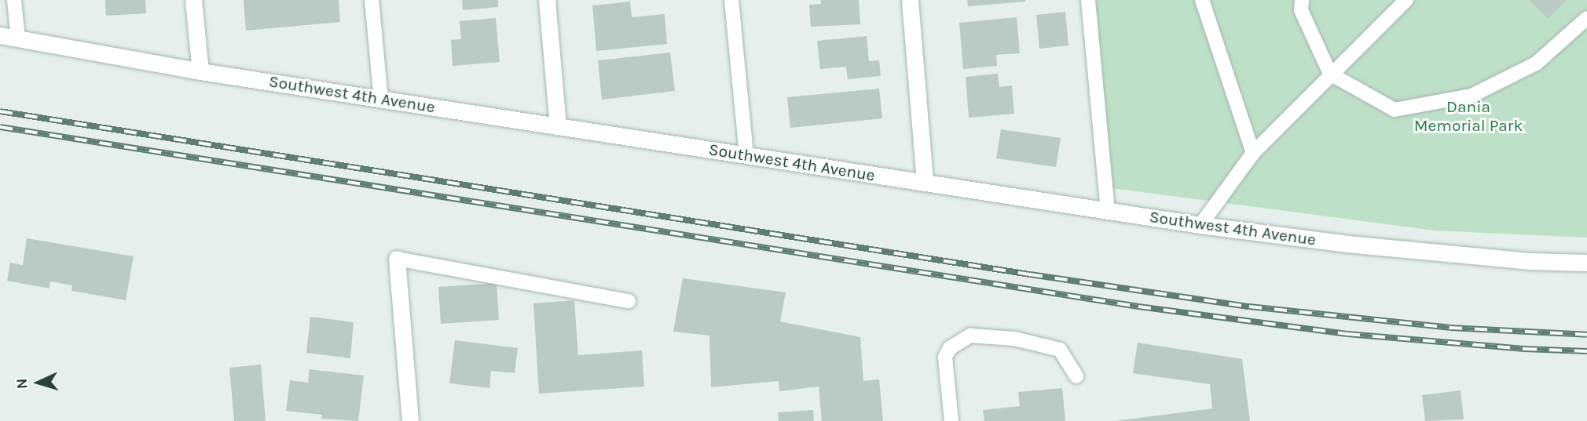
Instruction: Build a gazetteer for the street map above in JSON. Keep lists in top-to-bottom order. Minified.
{"streets":{"street":["Southwest 4th Avenue"]},"parks":["Dania Memorial Park"],"north":"left"}
